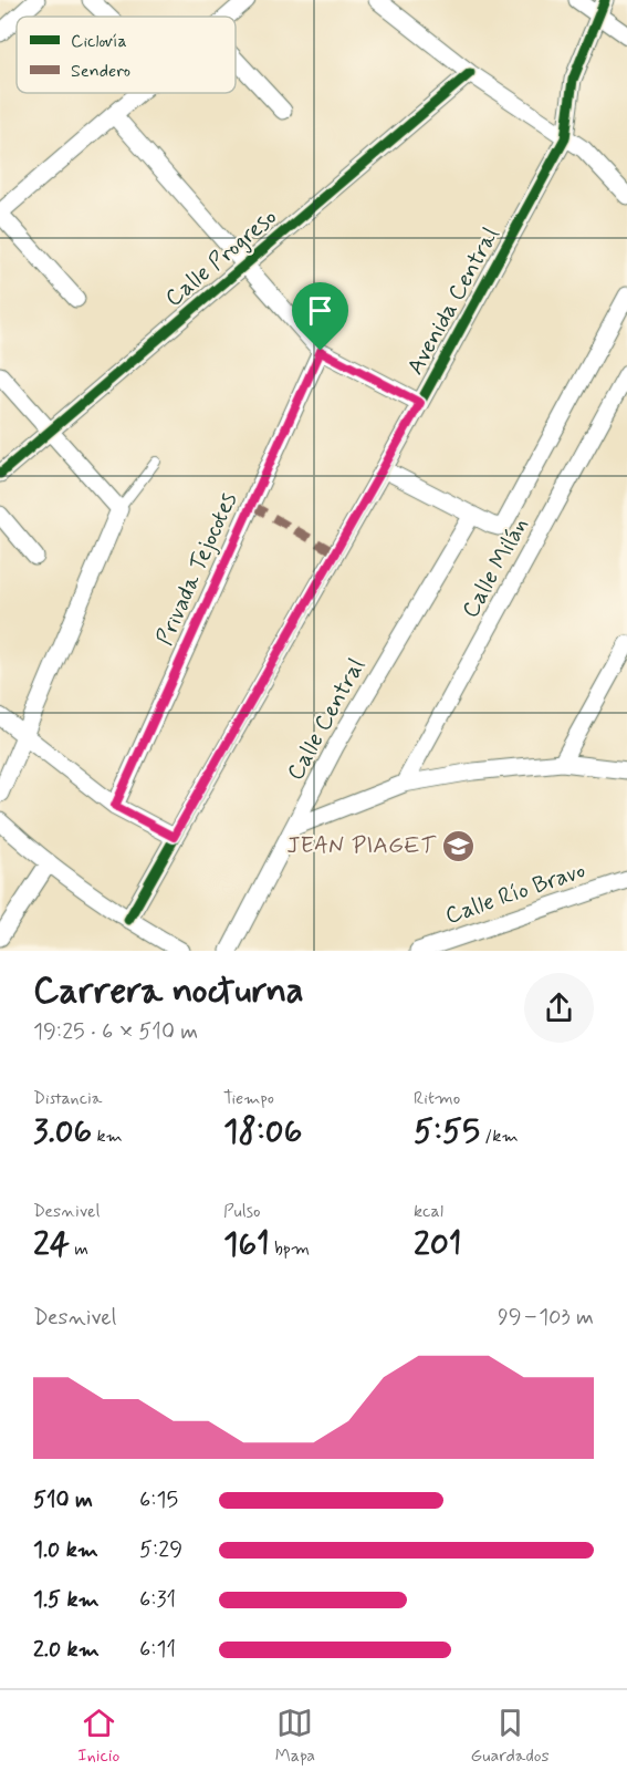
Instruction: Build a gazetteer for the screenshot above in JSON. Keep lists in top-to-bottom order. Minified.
{"streets":{"street":["Calle Progreso","Avenida Central","Calle Milán","Privada Tejocotes","Calle Central","Calle Río Bravo"]},"places":{"school or university":["JEAN PIAGET"]},"legend":["Ciclovía","Sendero"],"page":{"heading":["Carrera nocturna","19:25 · 6 × 510 m"],"stats":[["Distancia","3.06 km"],["Tiempo","18:06"],["Ritmo","5:55 /km"],["Desnivel","24 m"],["Pulso","161 bpm"],["kcal","201"]],"chart":["Desnivel","99–103 m"],"list":[{"name":"510 m","note":"6:15"},{"name":"1.0 km","note":"5:29"},{"name":"1.5 km","note":"6:31"},{"name":"2.0 km","note":"6:11"}],"tabs":["Inicio","Mapa","Guardados"]}}
